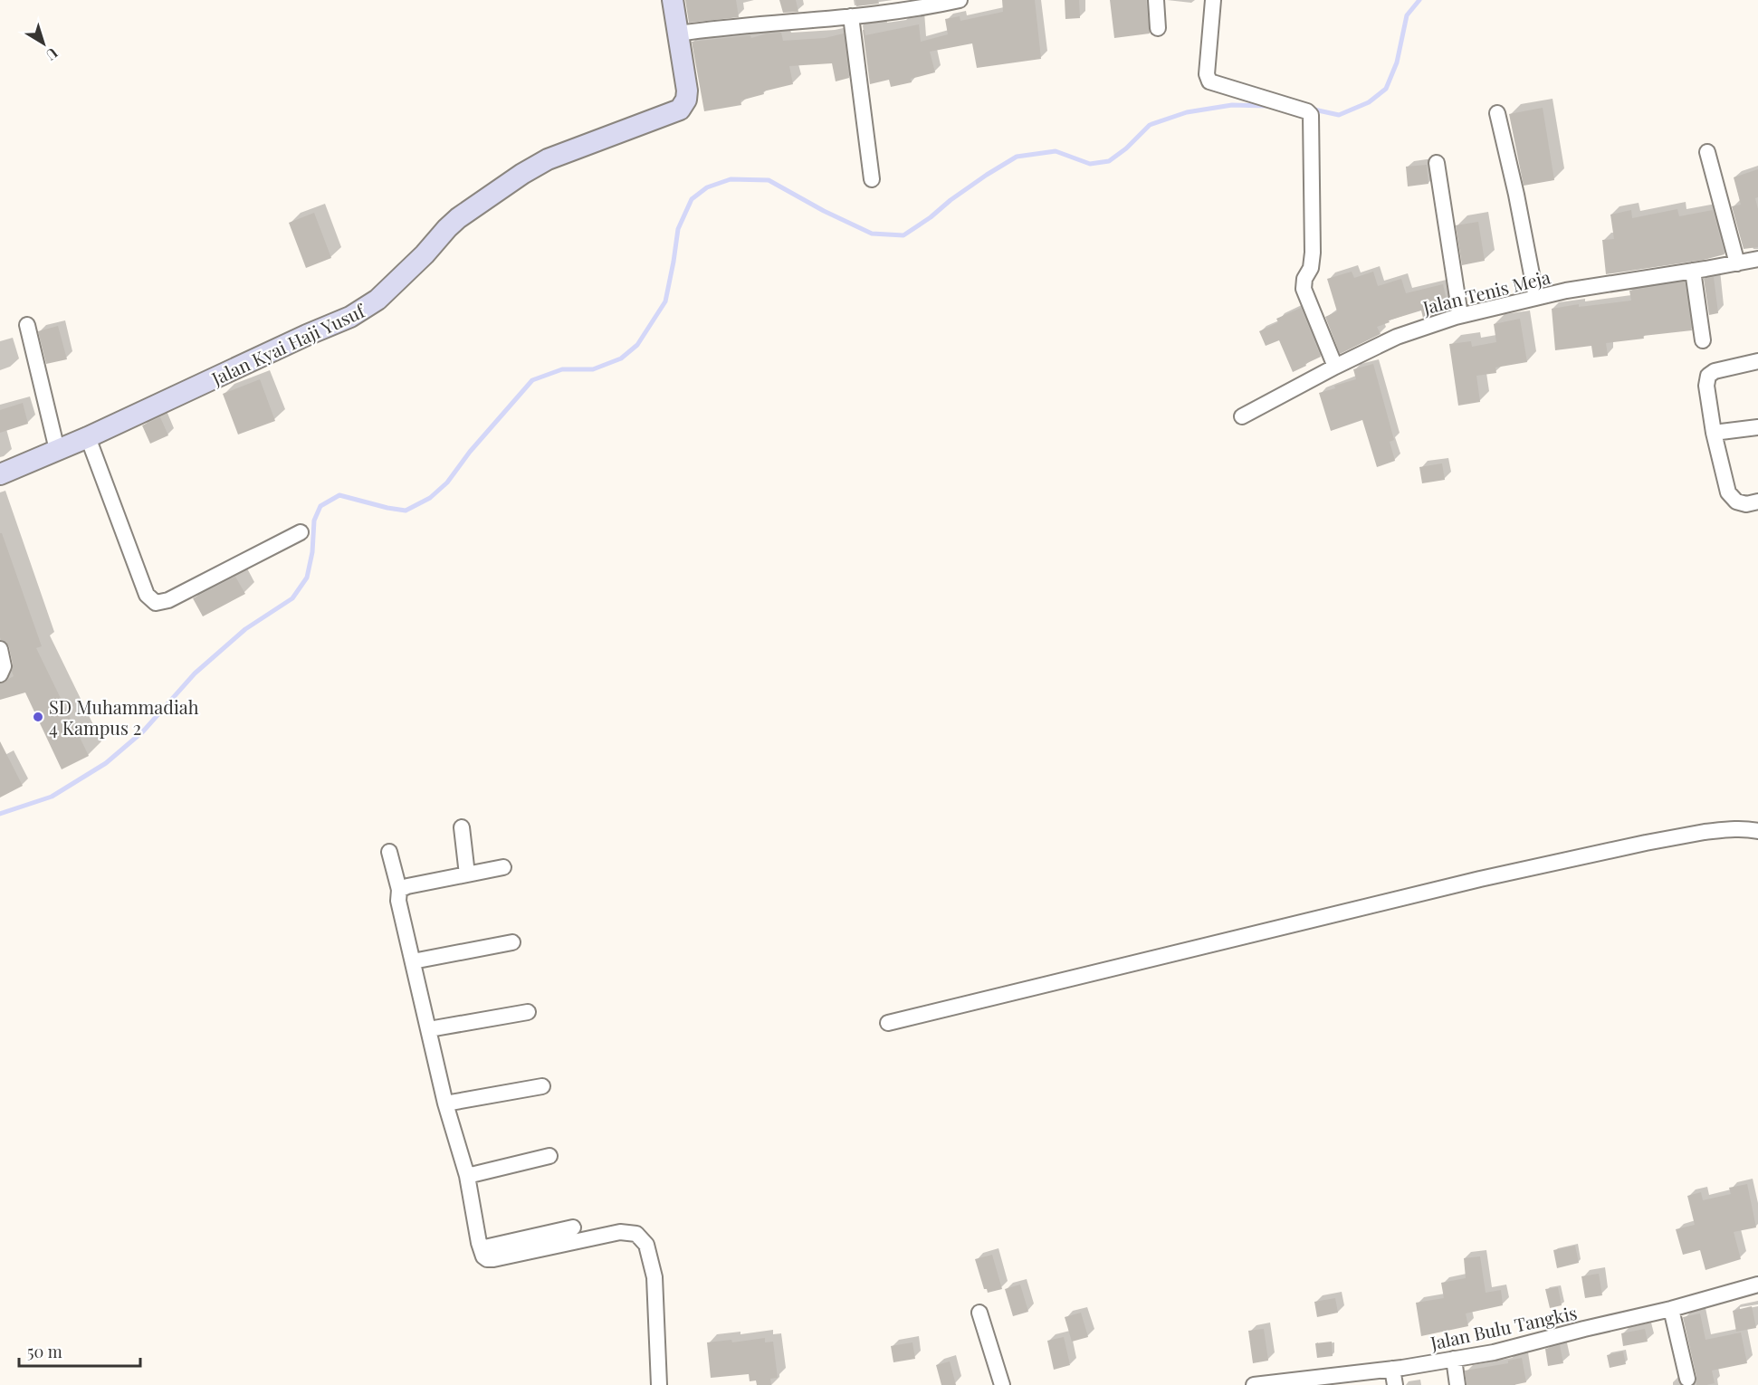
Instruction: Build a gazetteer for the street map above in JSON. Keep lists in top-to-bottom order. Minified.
{"streets":{"street":["Jalan Tenis Meja","Jalan Kyai Haji Yusuf","Jalan Bulu Tangkis"]},"places":["SD Muhammadiah 4 Kampus 2"],"scale_bar":"50 m","north":"bottom right"}
